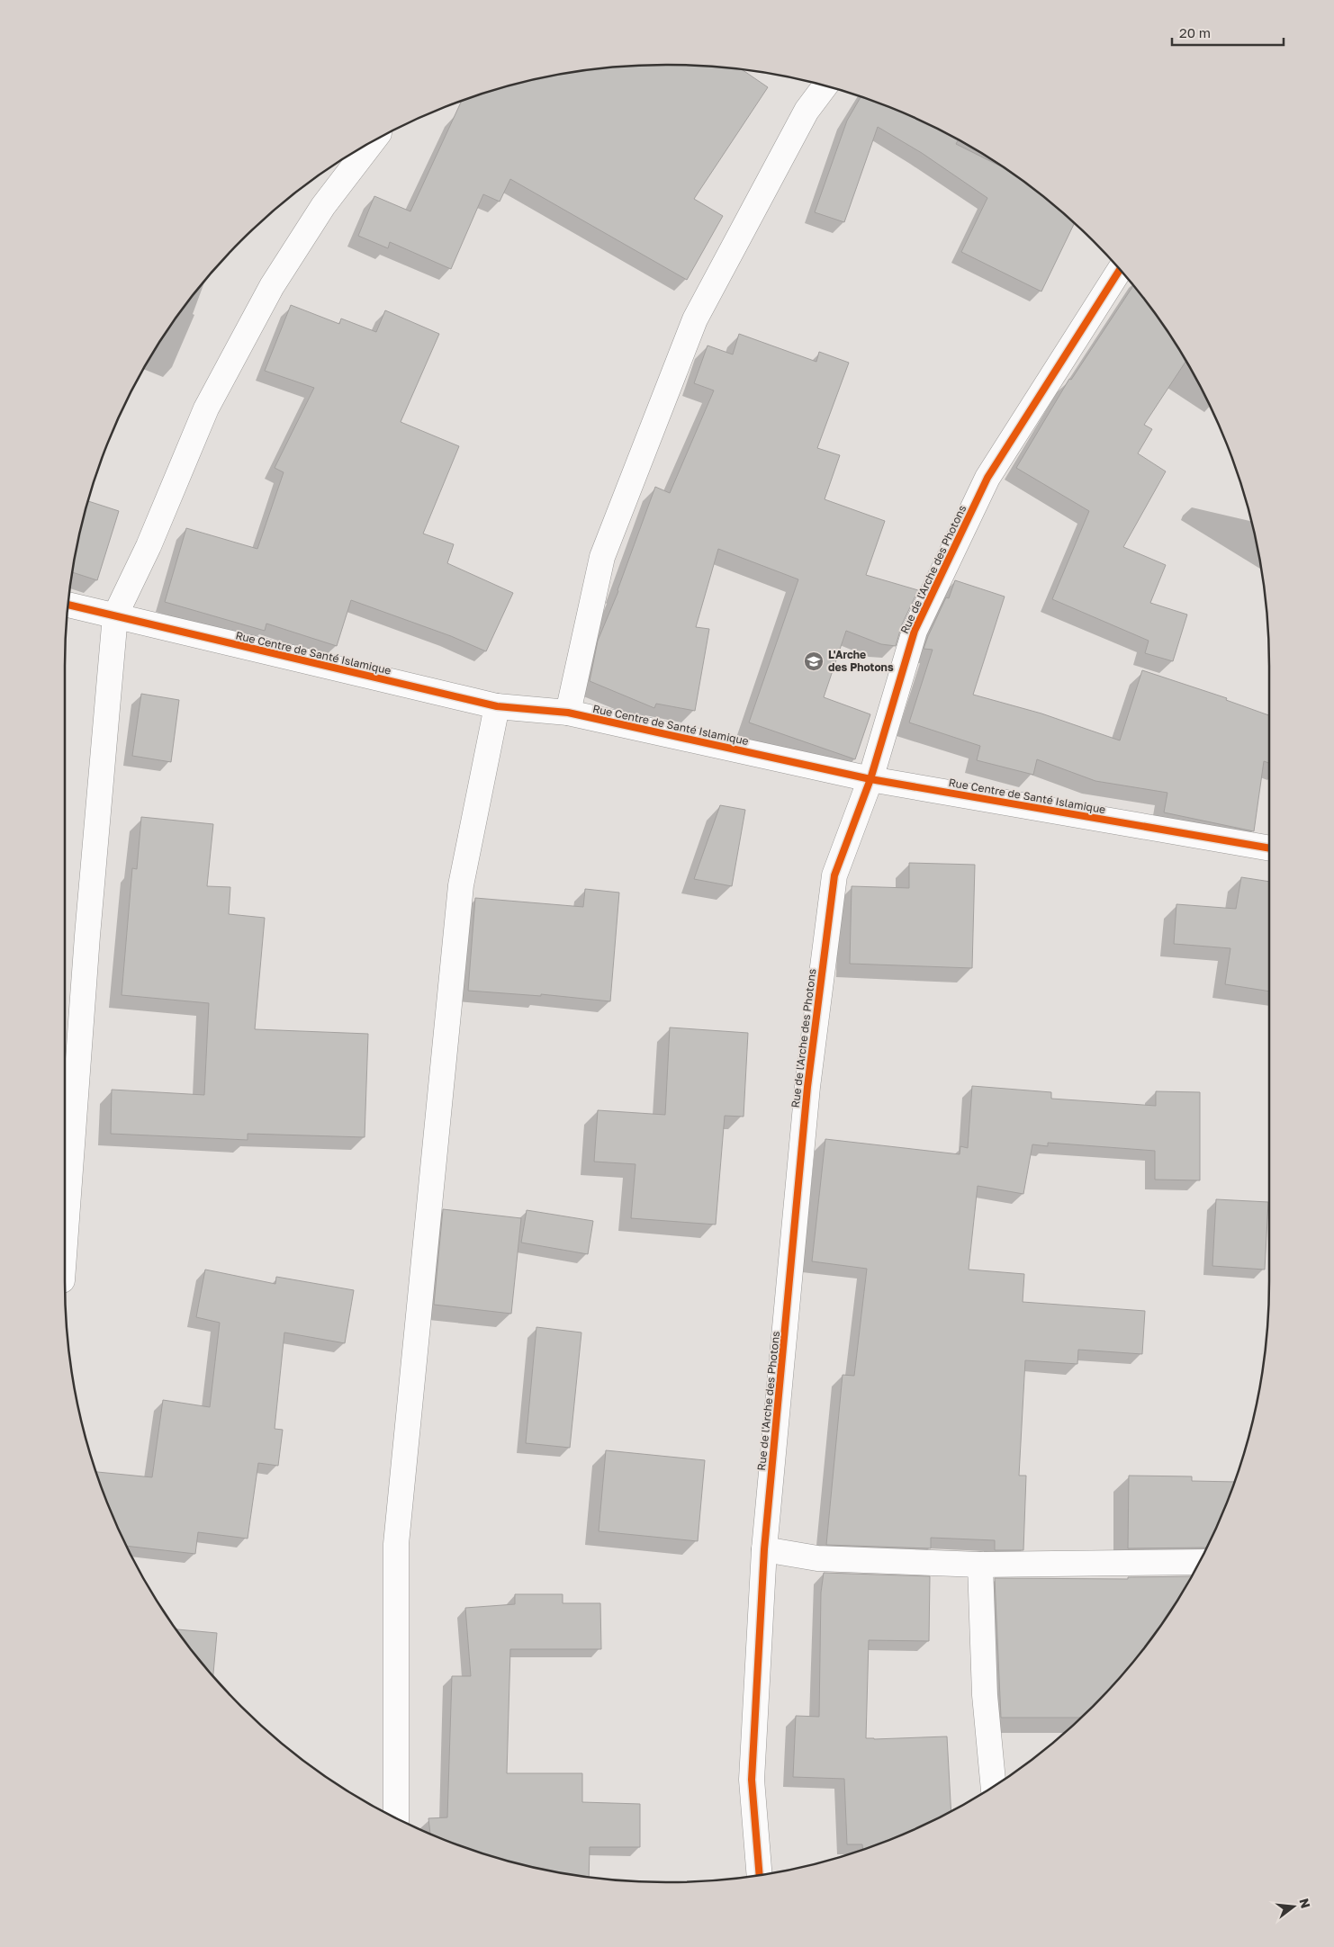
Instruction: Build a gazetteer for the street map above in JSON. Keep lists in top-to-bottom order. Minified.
{"streets":{"street":["Rue de l'Arche des Photons","Rue Centre de Santé Islamique"]},"crossings":[["Rue de l'Arche des Photons","Rue Centre de Santé Islamique"]],"places":{"school or university":["L'Arche des Photons"]},"scale_bar":"20 m","north":"right"}
